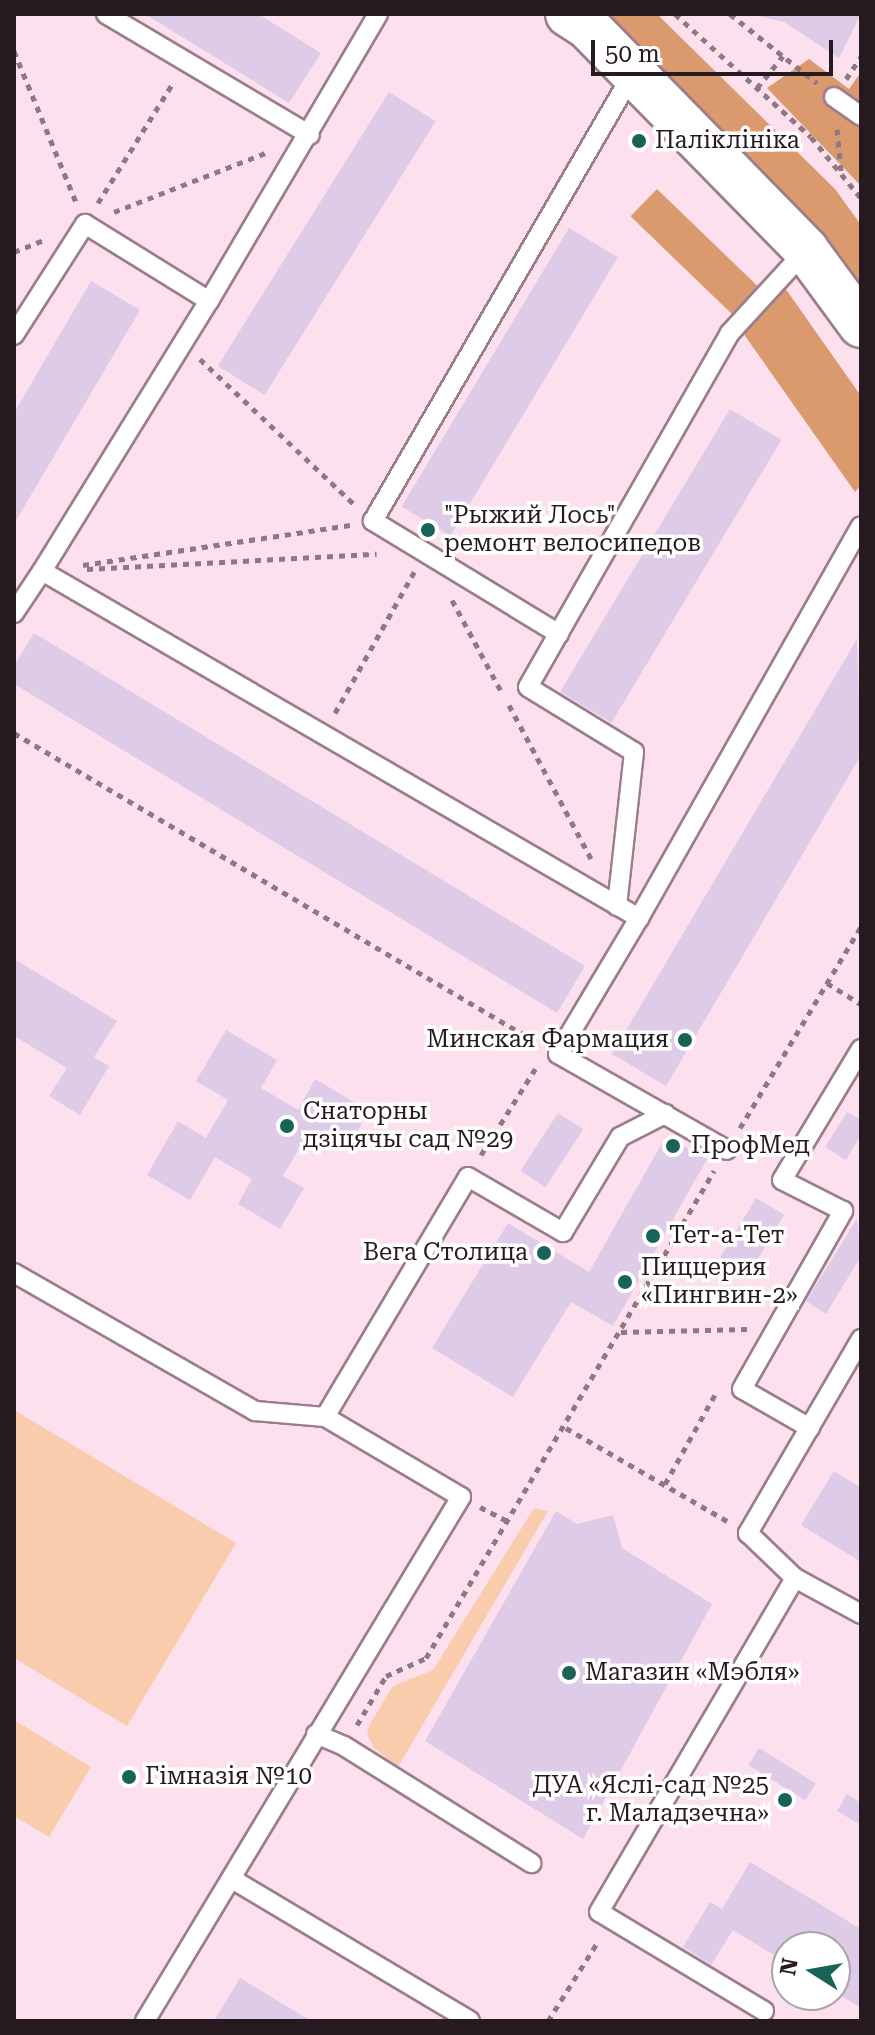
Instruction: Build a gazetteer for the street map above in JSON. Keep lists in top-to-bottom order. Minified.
{"places":["Паліклініка","\"Рыжий Лось\" ремонт велосипедов","Минская Фармация","Снаторны дзіцячы сад №29","ПрофМед","Тет-а-Тет","Вега Столица","Пиццерия «Пингвин-2»","Магазин «Мэбля»","Гімназія №10","ДУА «Яслі-сад №25 г. Маладзечна»"],"scale_bar":"50 m","north":"left"}
